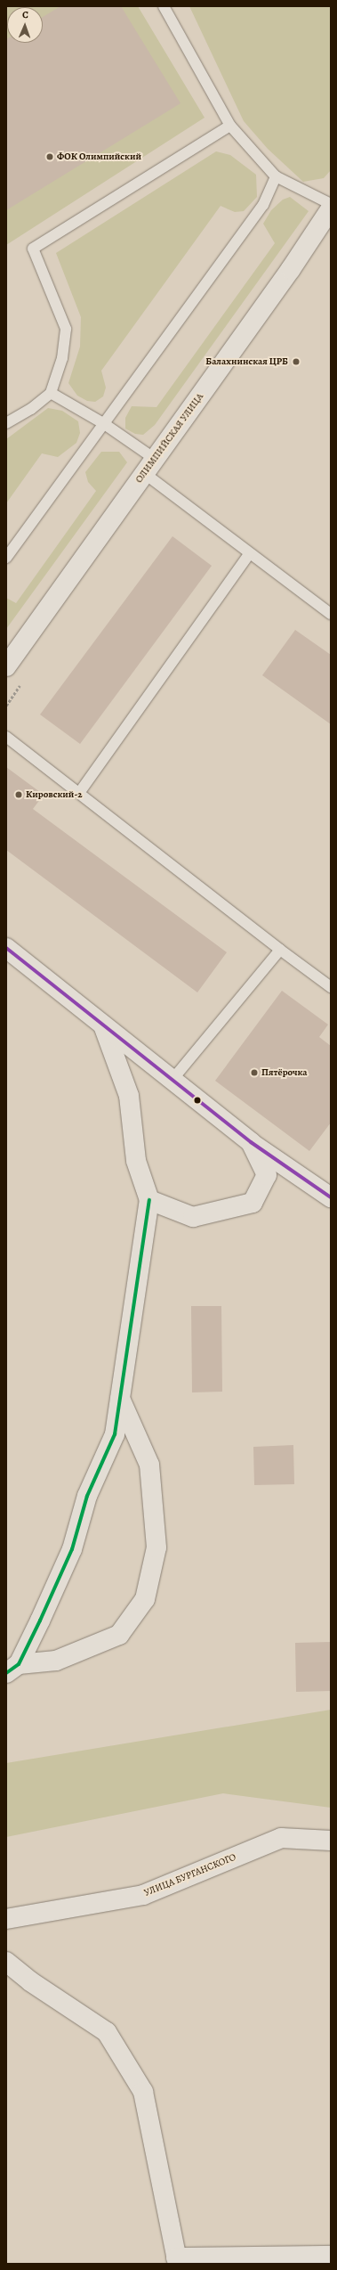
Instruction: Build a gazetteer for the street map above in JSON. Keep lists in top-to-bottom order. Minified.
{"streets":{"street":["ОЛИМПИЙСКАЯ УЛИЦА","УЛИЦА БУРГАНСКОГО"]},"places":["ФОК Олимпийский","Балахнинская ЦРБ","Кировский-2","Пятёрочка"],"north":"top"}
